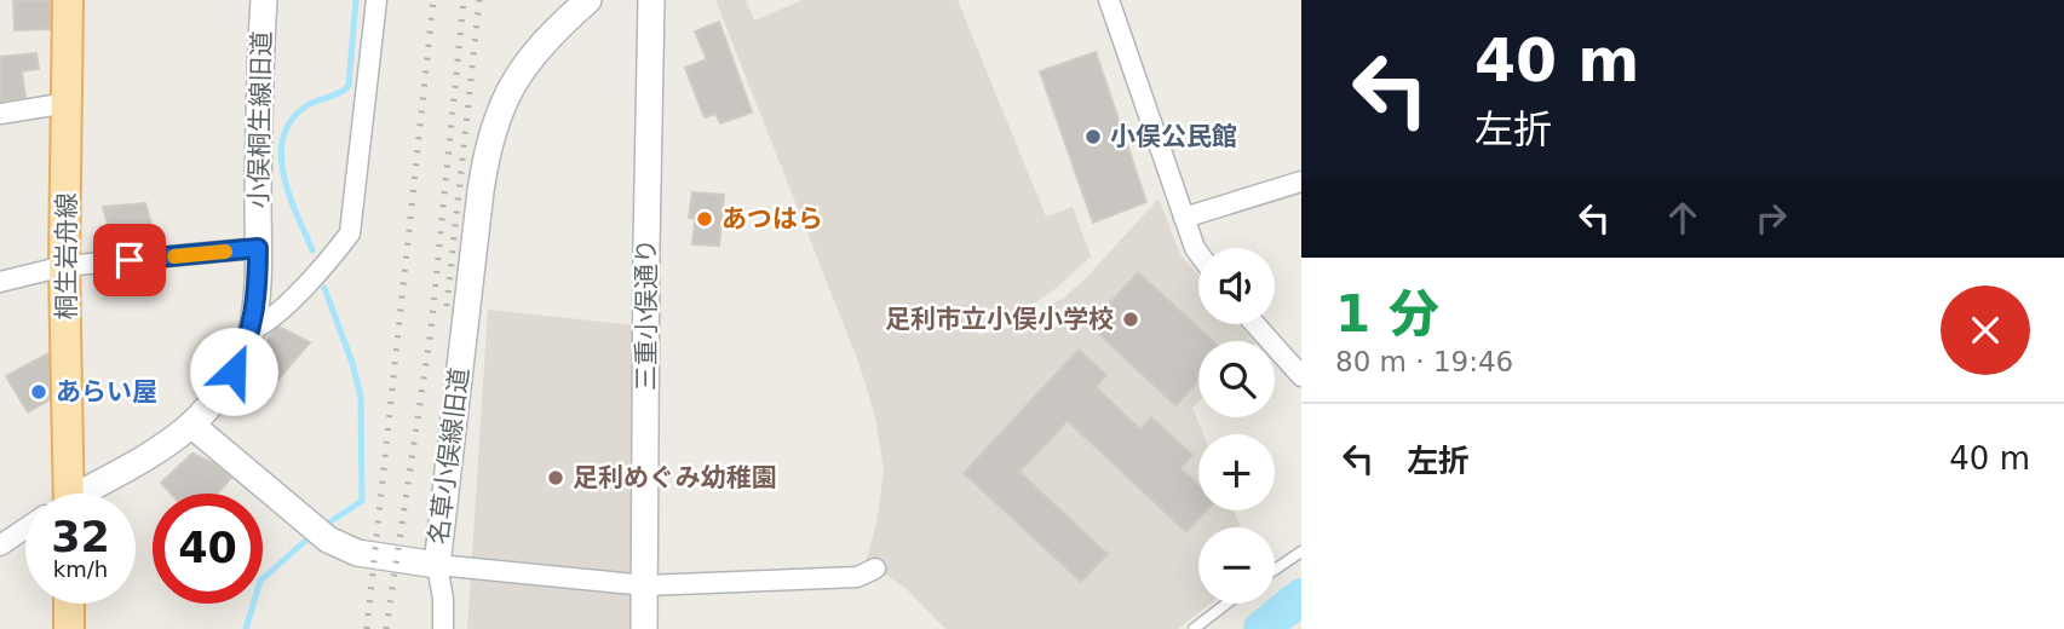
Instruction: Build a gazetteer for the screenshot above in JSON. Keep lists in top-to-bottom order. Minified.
{"streets":{"main road":["桐生岩舟線"],"street":["小俣桐生線旧道","三重小俣通り","名草小俣線旧道"]},"crossings":[["小俣桐生線旧道","名草小俣線旧道"]],"places":["小俣公民館","あつはら","足利市立小俣小学校","あらい屋","足利めぐみ幼稚園"],"page":{"turn":["40 m","左折"],"map_buttons":["+","−"],"heading":["1 分","80 m · 19:46"],"list":[{"name":"左折","value":"40 m"}],"speed":"32 km/h","limit":"40"}}
